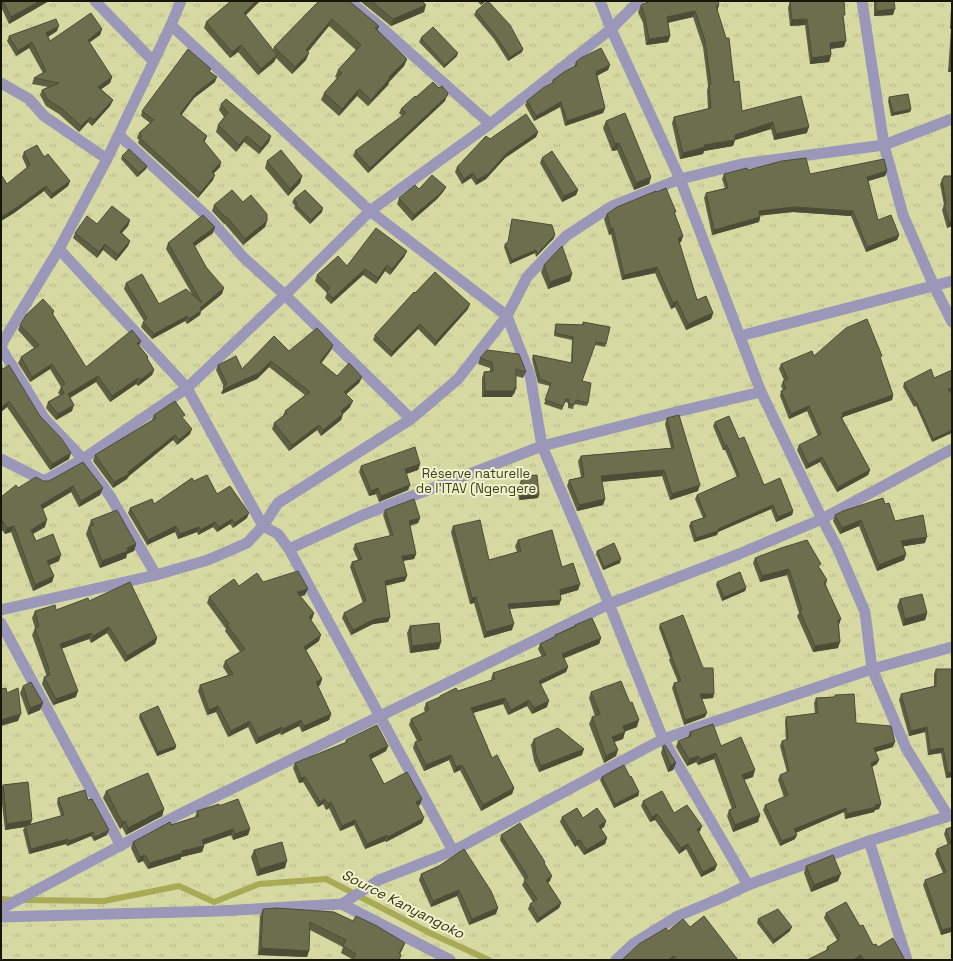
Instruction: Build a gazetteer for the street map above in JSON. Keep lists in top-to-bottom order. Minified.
{"water":["Source Kanyangoko"],"parks":["Réserve naturelle de l'ITAV (Ngengere"]}
